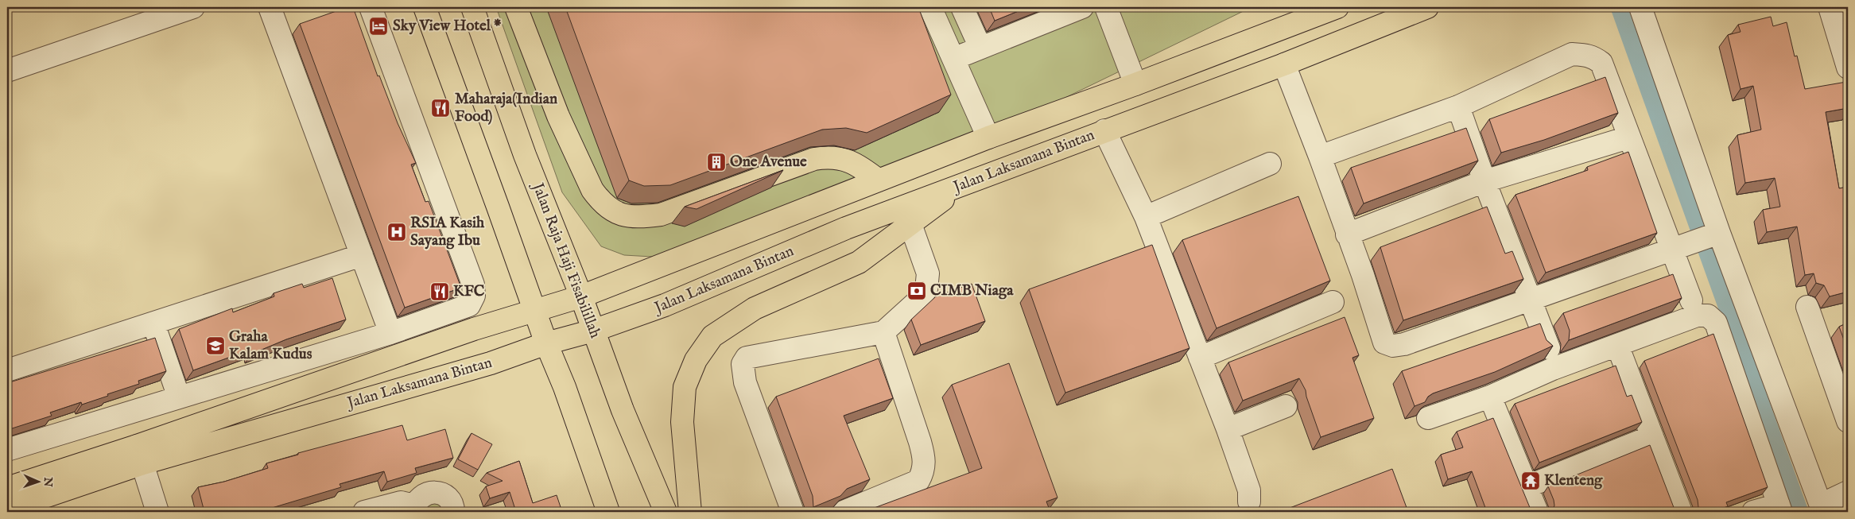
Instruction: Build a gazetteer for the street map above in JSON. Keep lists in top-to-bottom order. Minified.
{"streets":{"main road":["Jalan Laksamana Bintan","Jalan Raja Haji Fisabilillah"]},"crossings":[["Jalan Laksamana Bintan","Jalan Raja Haji Fisabilillah"]],"places":{"hotel":["Sky View Hotel *"],"restaurant":["Maharaja(Indian Food)","KFC"],"building":["One Avenue"],"hospital":["RSIA Kasih Sayang Ibu"],"bank":["CIMB Niaga"],"school or university":["Graha Kalam Kudus"],"temple":["Klenteng"]},"north":"right"}
